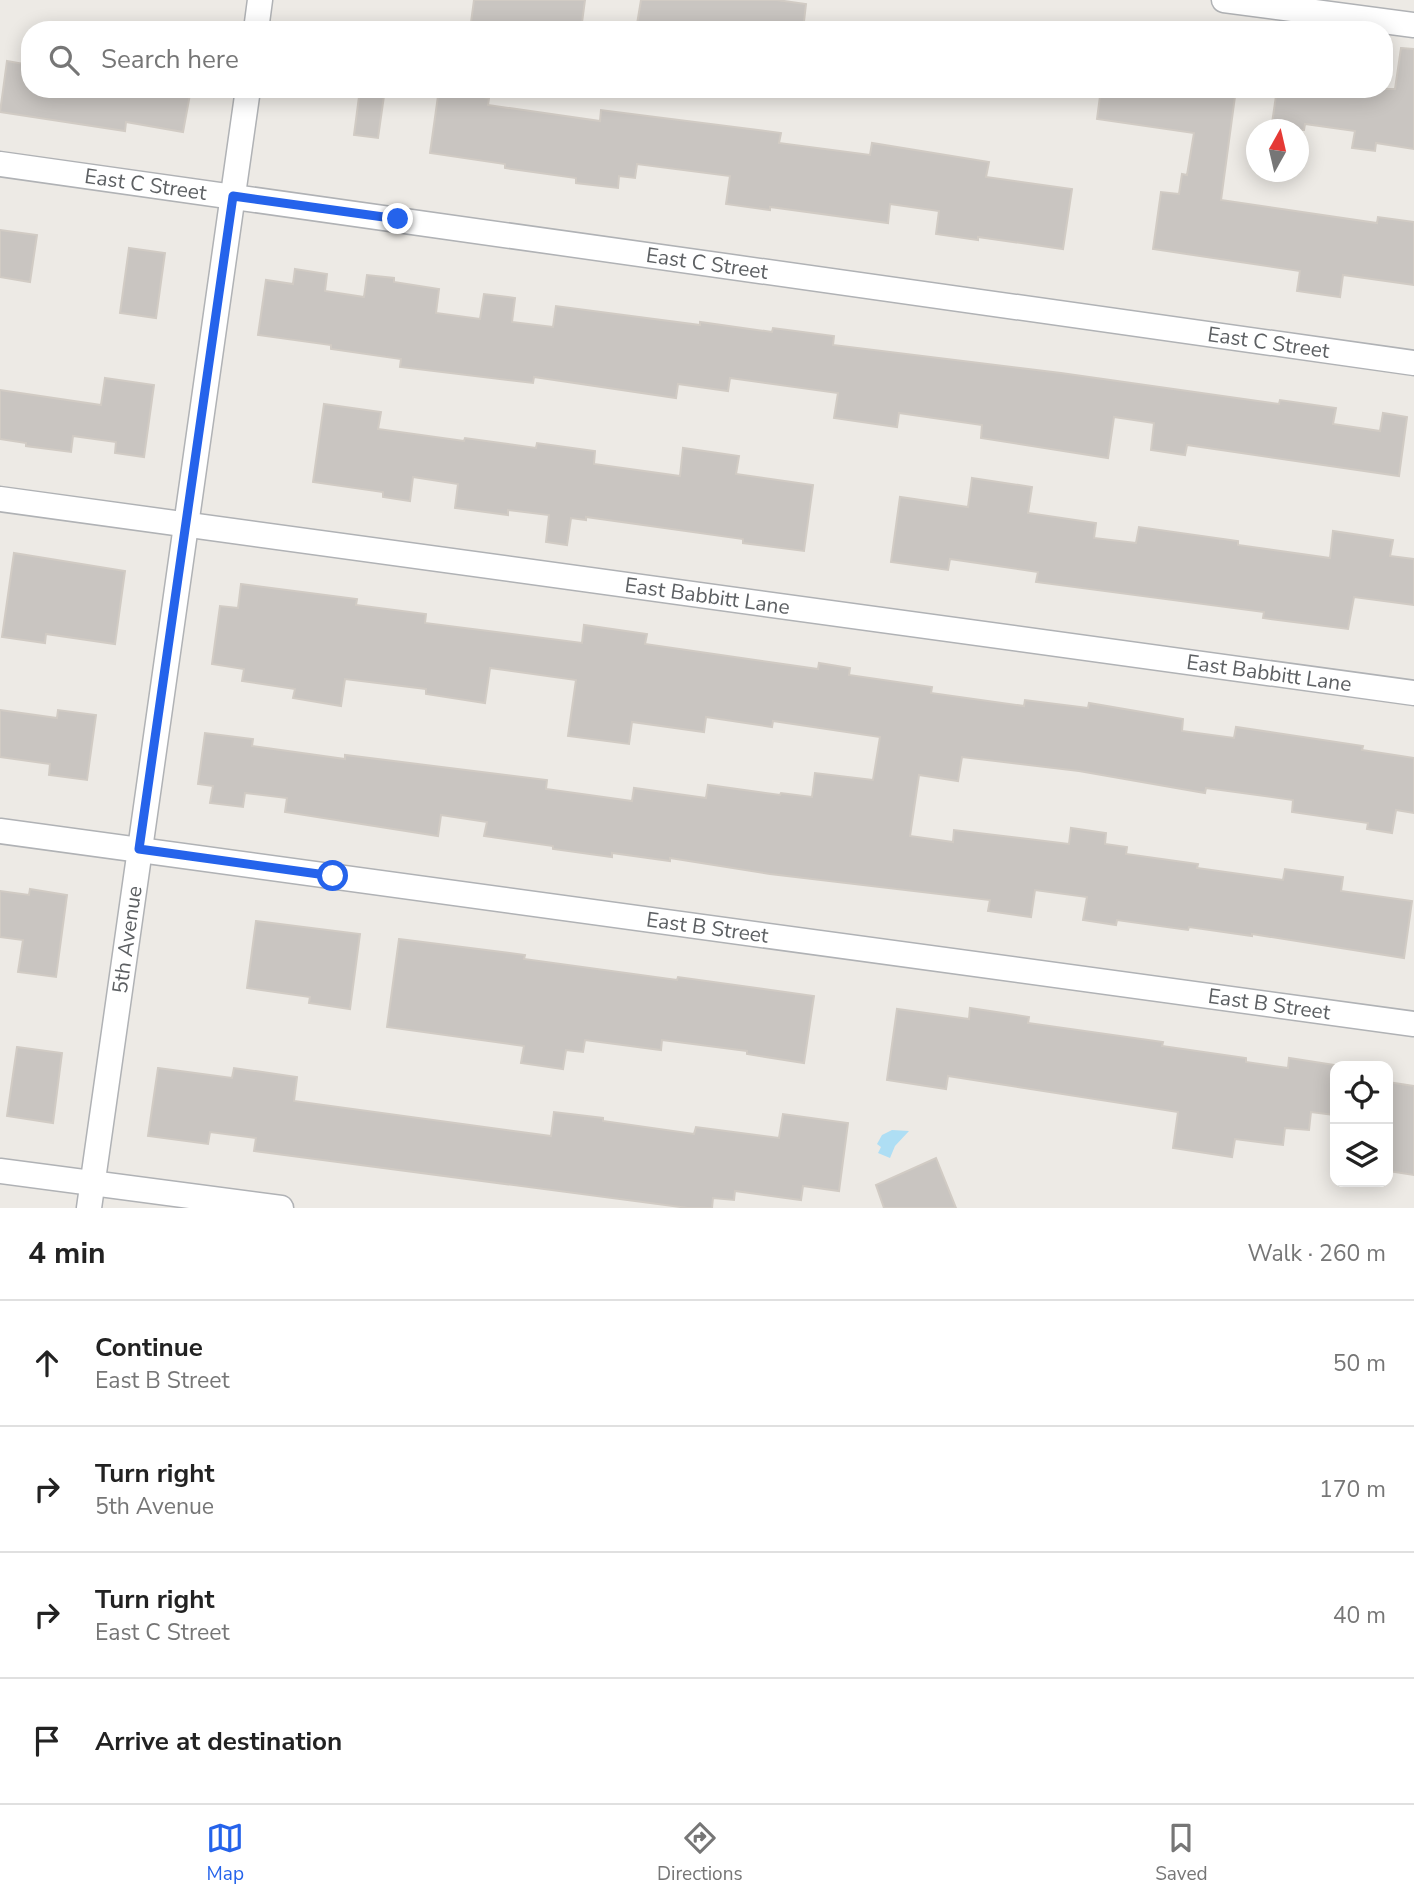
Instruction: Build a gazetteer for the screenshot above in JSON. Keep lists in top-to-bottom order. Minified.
{"streets":{"street":["East C Street","East Babbitt Lane","East B Street","5th Avenue"]},"crossings":[["East C Street","5th Avenue"],["East Babbitt Lane","5th Avenue"],["East B Street","5th Avenue"]],"north":"top","page":{"search":"Search here","heading":["4 min","Walk · 260 m"],"list":[["Continue","East B Street","50 m"],["Turn right","5th Avenue","170 m"],["Turn right","East C Street","40 m"],"Arrive at destination"],"nav":["Map","Directions","Saved"]}}
